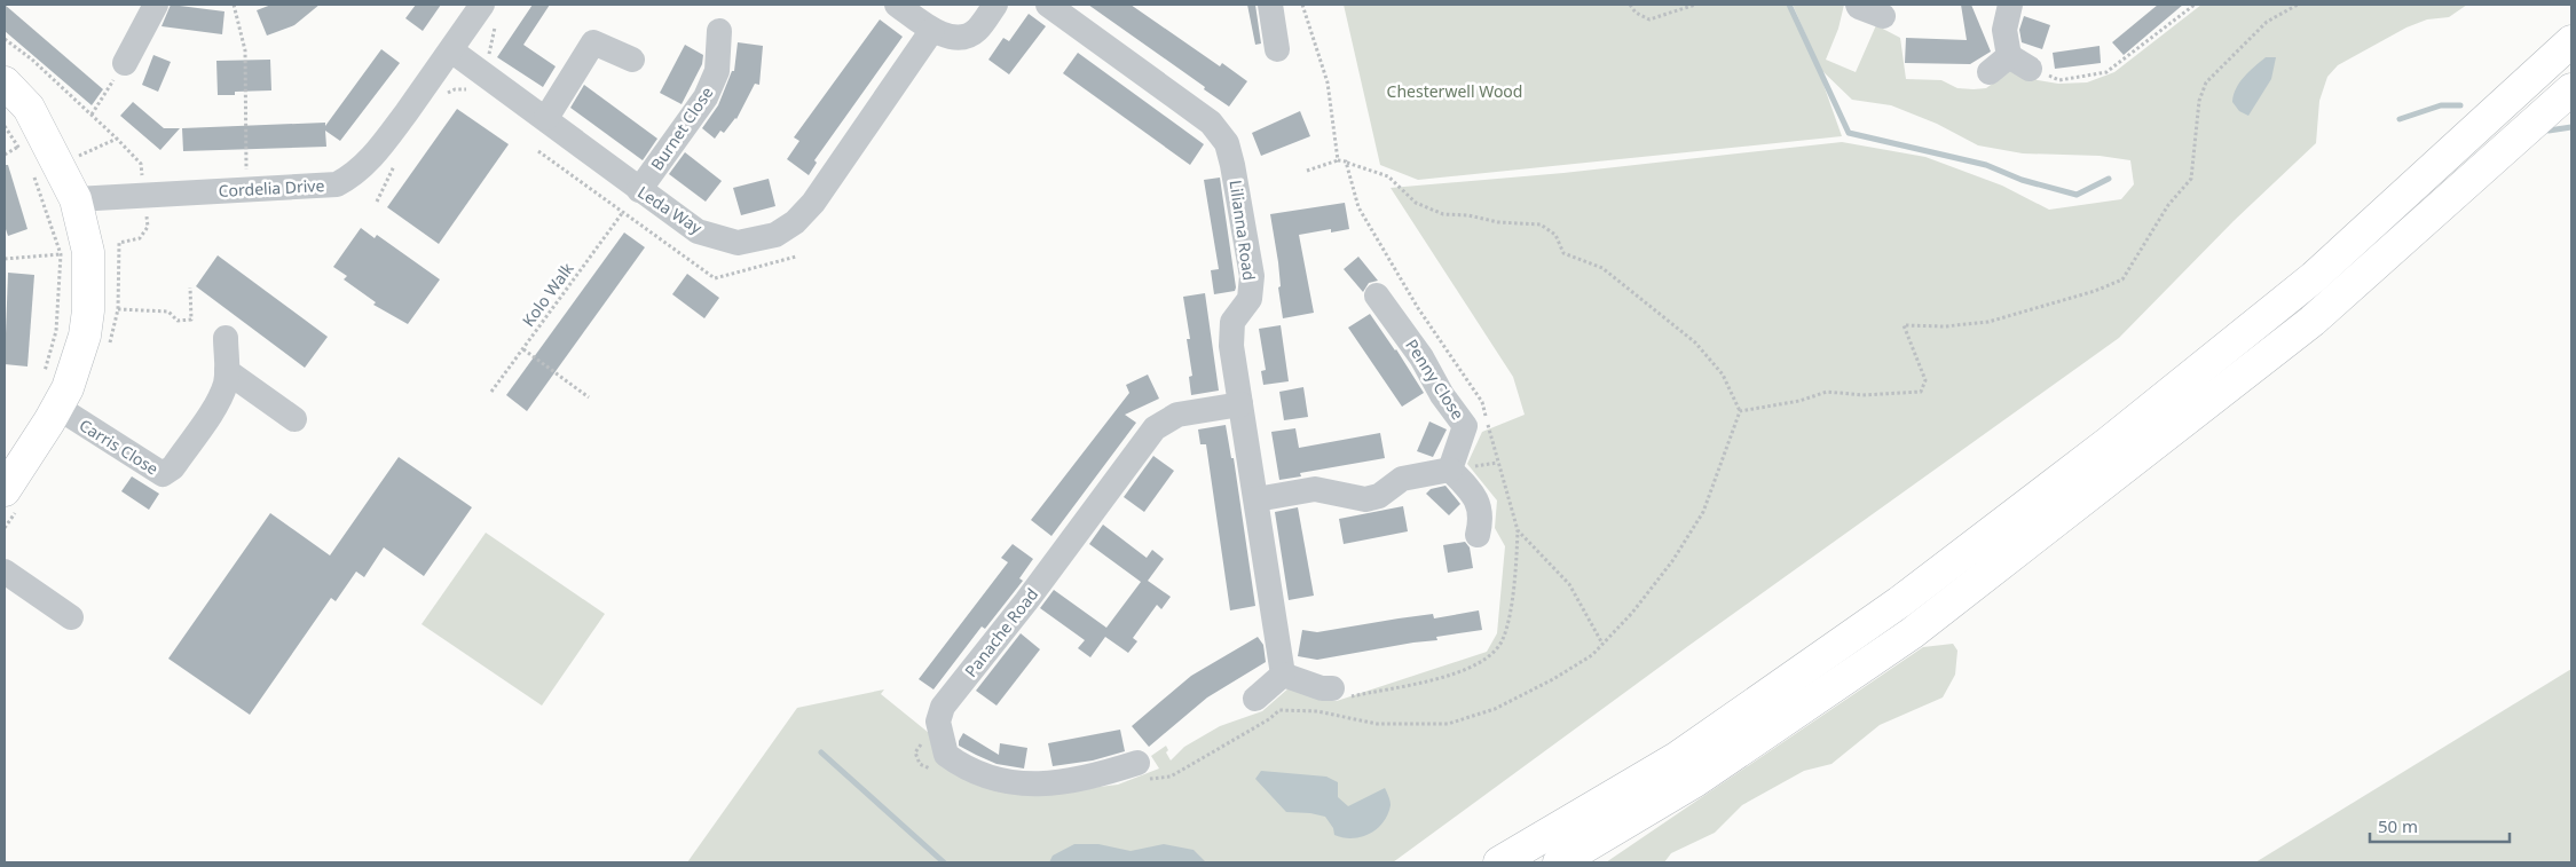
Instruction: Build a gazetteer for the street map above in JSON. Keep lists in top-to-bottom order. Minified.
{"streets":{"street":["Burnet Close","Cordelia Drive","Leda Way","Lilianna Road","Penny Close","Carris Close","Panache Road"],"path":["Kolo Walk"]},"crossings":[["Burnet Close","Leda Way"],["Cordelia Drive","Leda Way"],["Lilianna Road","Panache Road"]],"parks":["Chesterwell Wood"],"scale_bar":"50 m"}
